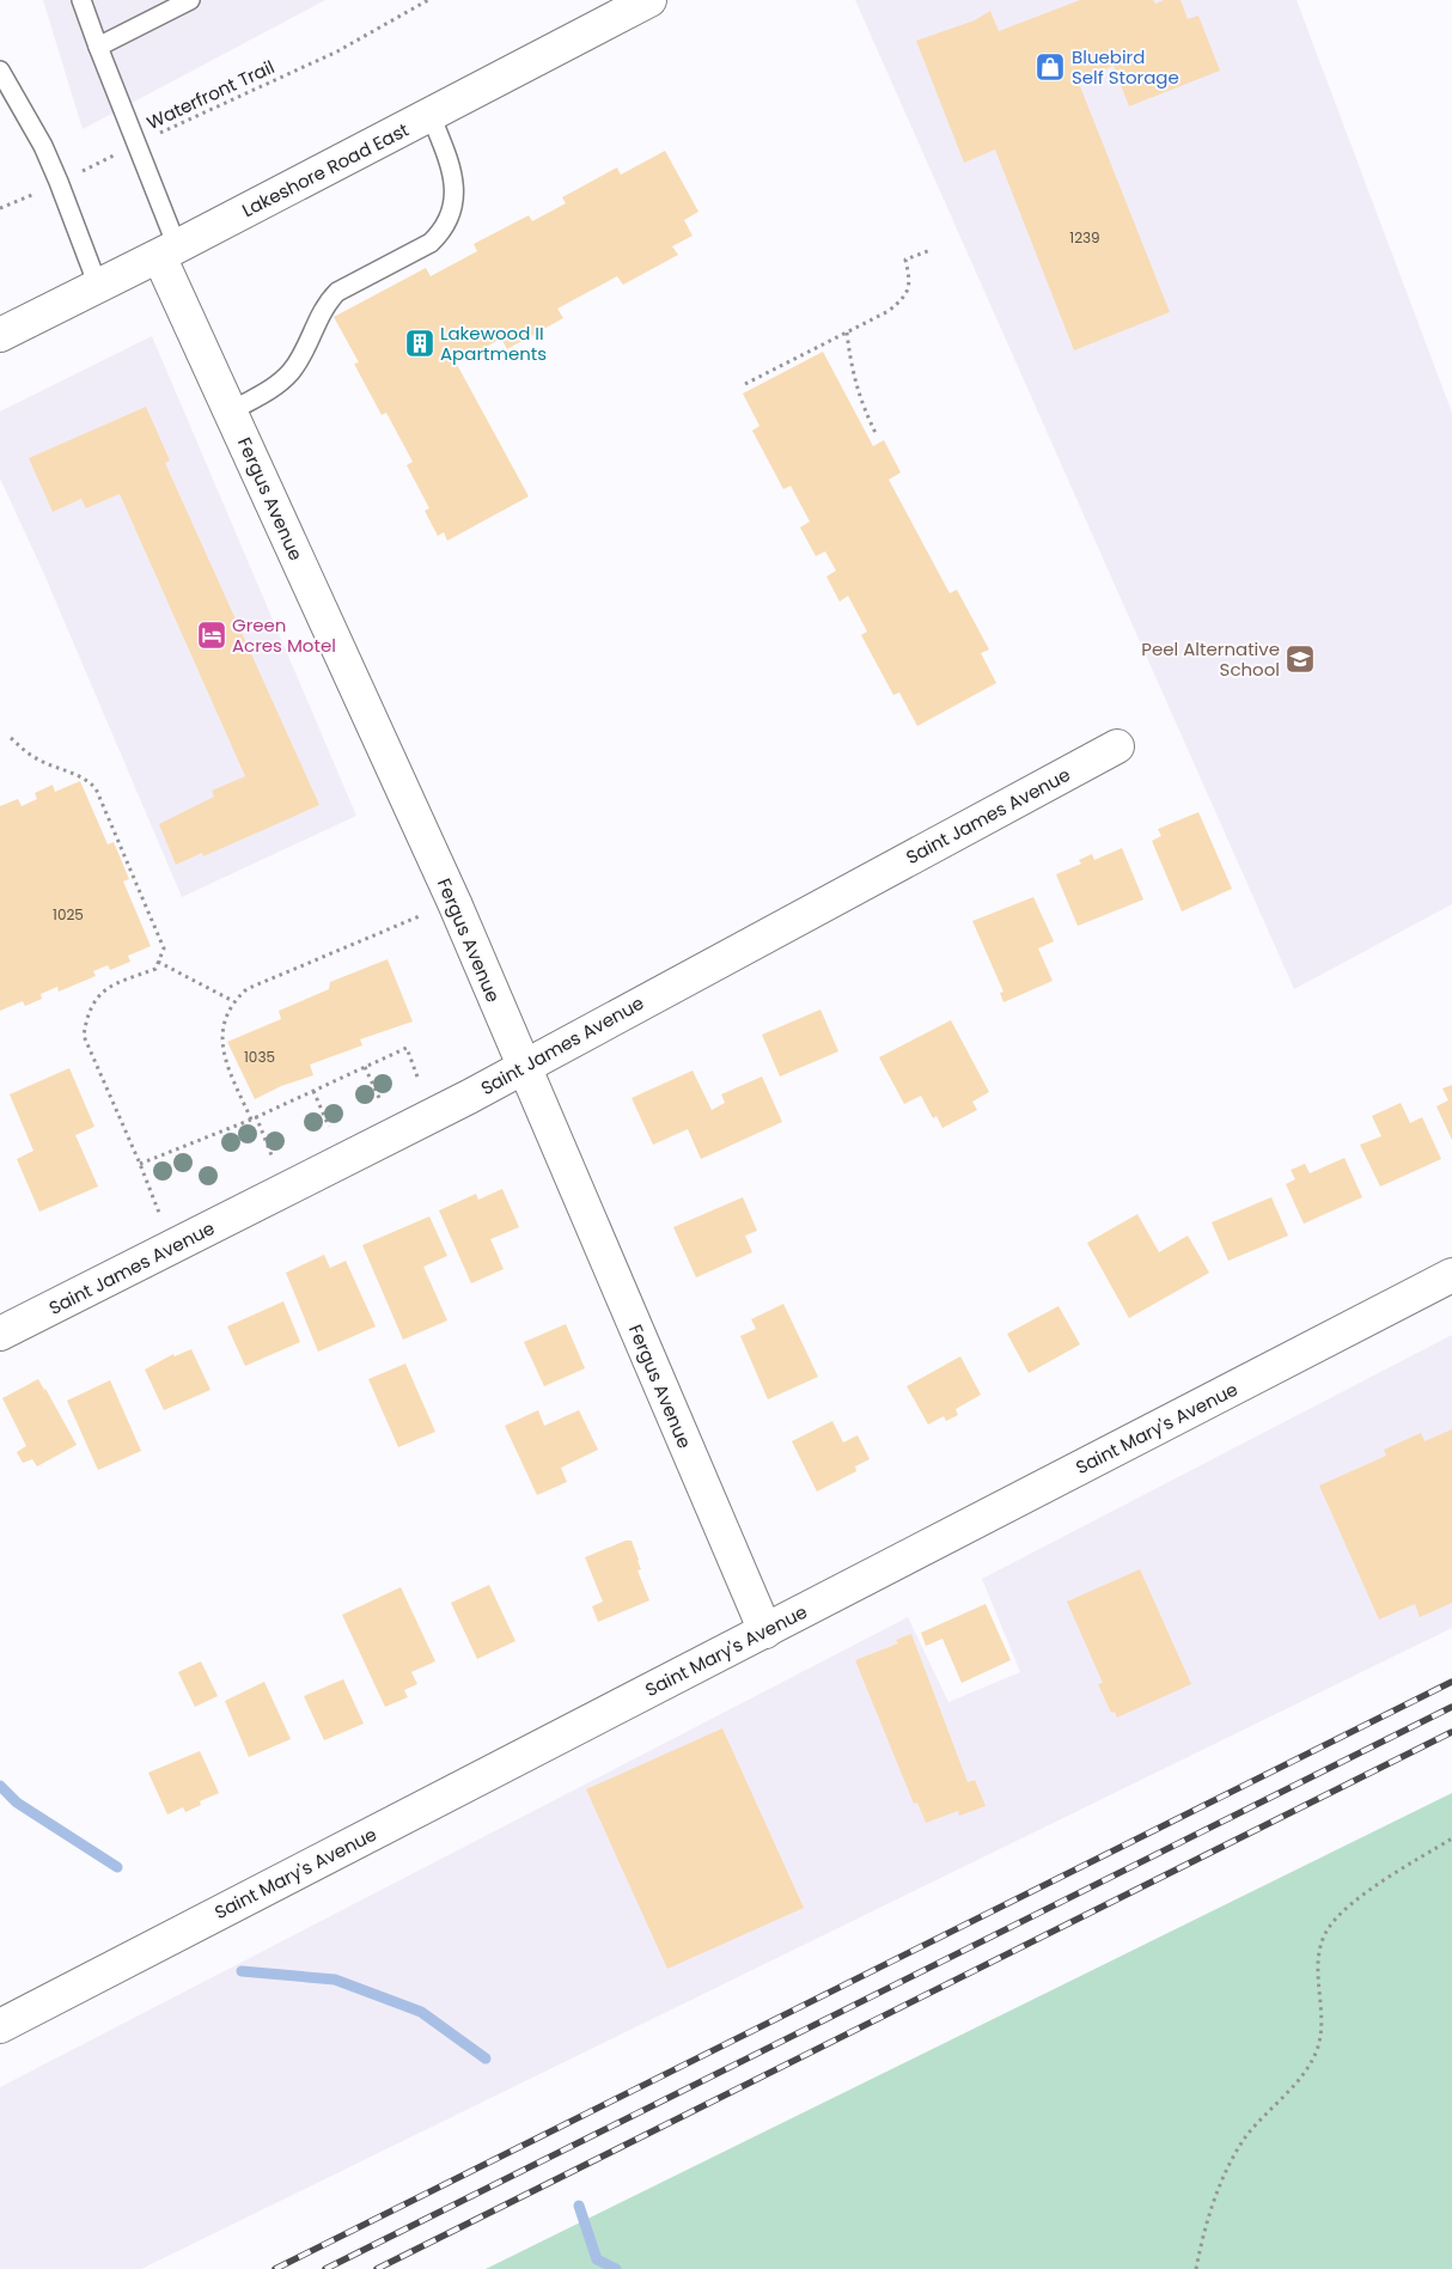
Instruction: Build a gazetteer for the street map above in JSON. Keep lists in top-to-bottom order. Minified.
{"streets":{"street":["Lakeshore Road East","Fergus Avenue","Saint James Avenue","Saint Mary's Avenue"],"path":["Waterfront Trail"]},"crossings":[["Lakeshore Road East","Fergus Avenue"],["Fergus Avenue","Saint James Avenue"],["Fergus Avenue","Saint Mary's Avenue"]],"places":{"shop":["Bluebird Self Storage"],"building":["Lakewood II Apartments"],"hotel":["Green Acres Motel"],"school or university":["Peel Alternative School"]},"house_numbers":["1239","1025","1035"]}
